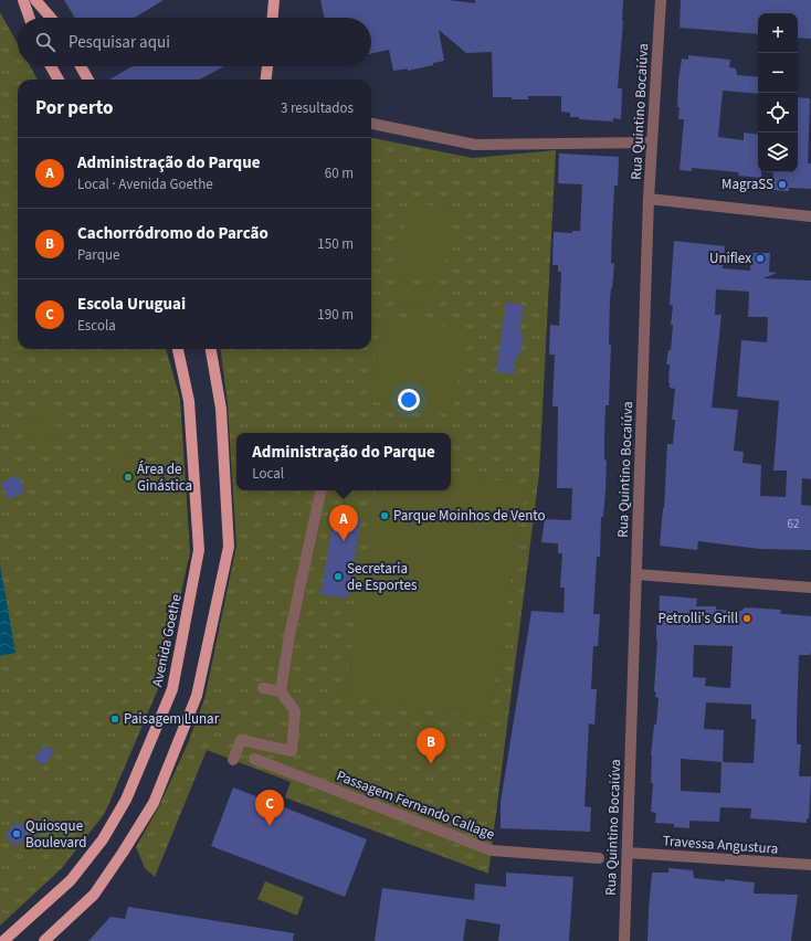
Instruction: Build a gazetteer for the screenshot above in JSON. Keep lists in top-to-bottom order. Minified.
{"streets":{"main road":["Avenida Goethe"],"street":["Rua Quintino Bocaiúva","Passagem Fernando Callage","Travessa Angustura"]},"crossings":[["Rua Quintino Bocaiúva","Travessa Angustura"]],"places":["MagraSS","Uniflex","Área de Ginástica","Parque Moinhos de Vento","Secretaria de Esportes","Petrolli's Grill","Paisagem Lunar","Quiosque Boulevard"],"house_numbers":["62"],"page":{"map_buttons":["+","−"],"search":"Pesquisar aqui","heading":["Por perto","3 resultados"],"list":[{"mark":"A","name":"Administração do Parque","note":"Local · Avenida Goethe","value":"60 m"},{"mark":"B","name":"Cachorródromo do Parcão","note":"Parque","value":"150 m"},{"mark":"C","name":"Escola Uruguai","note":"Escola","value":"190 m"}],"popup":["Administração do Parque","Local"],"pins":["A","B","C"]}}
